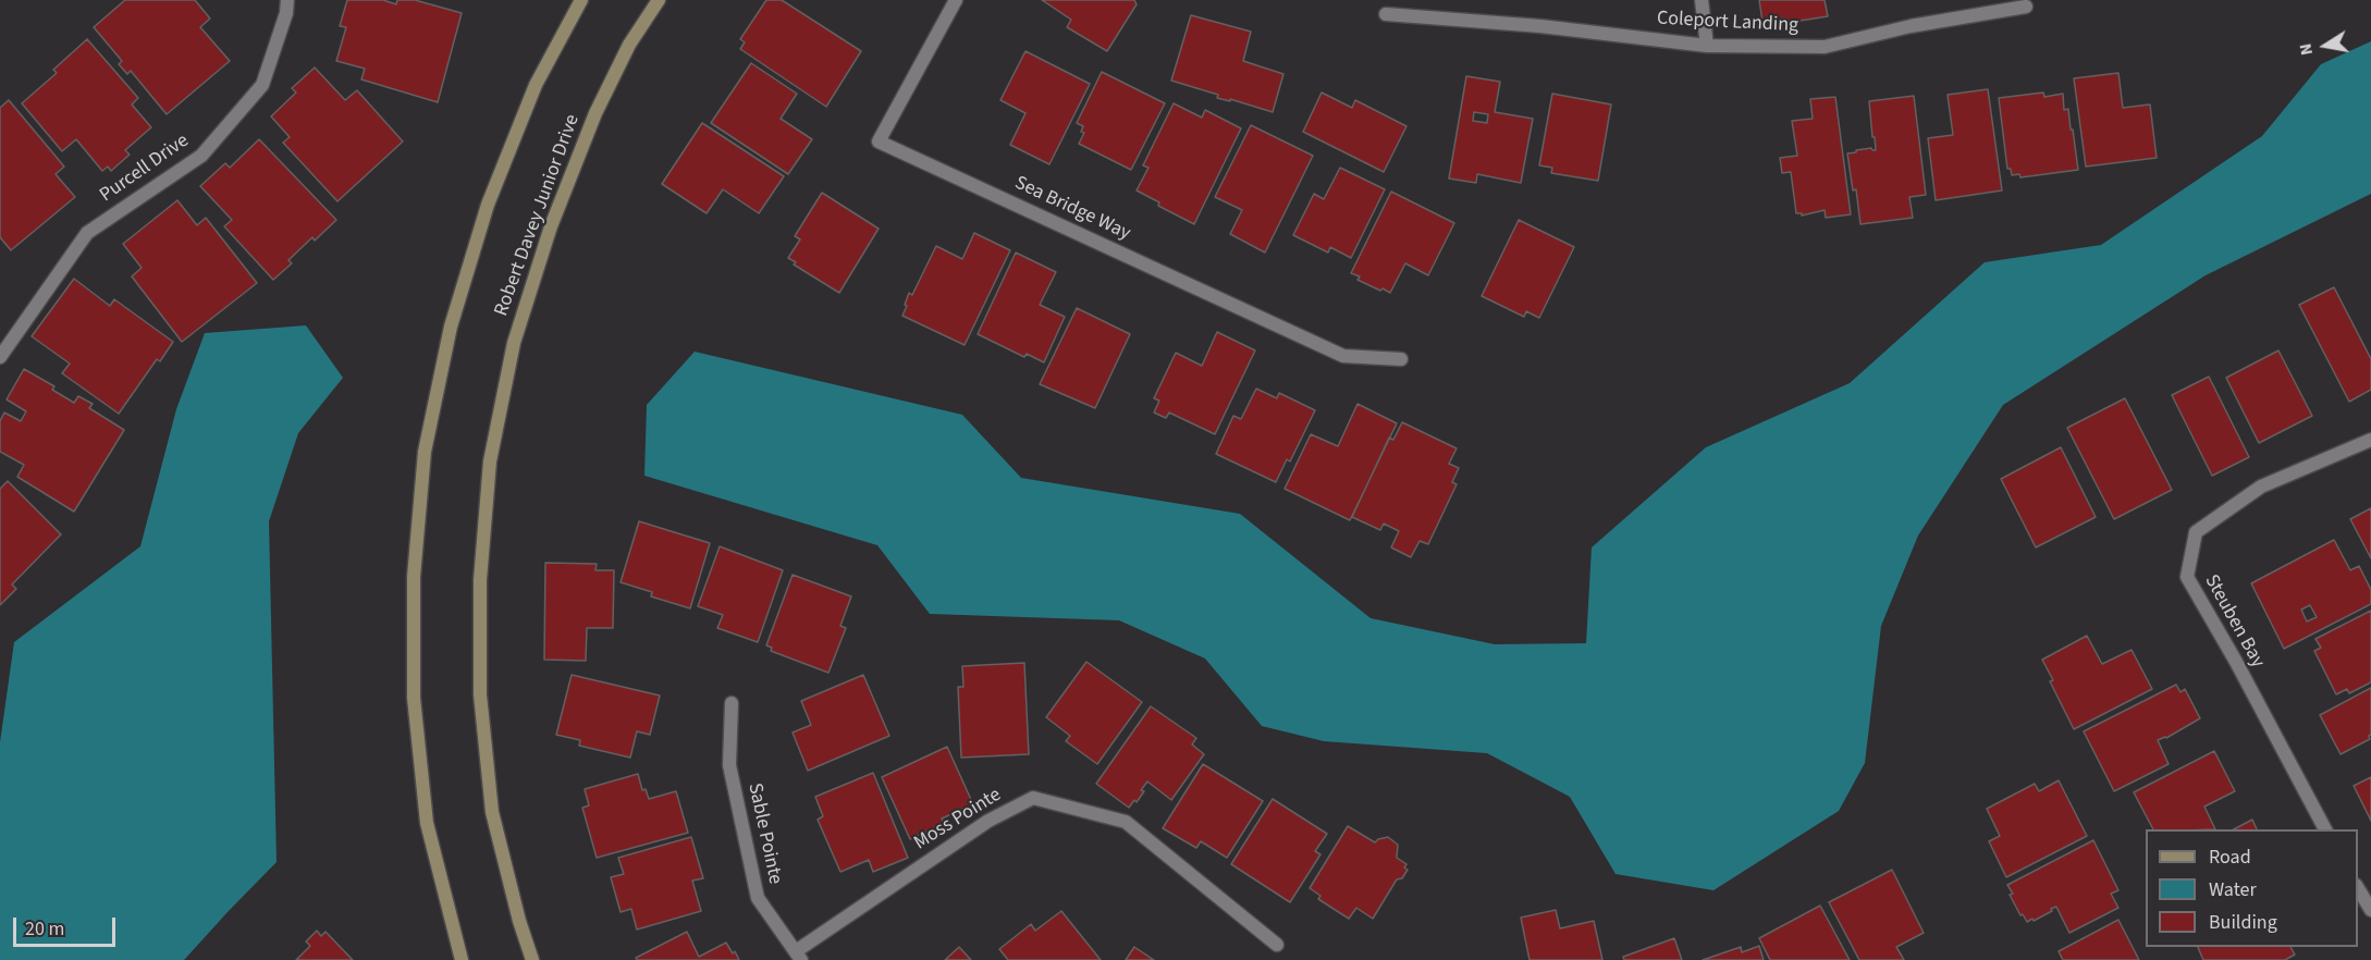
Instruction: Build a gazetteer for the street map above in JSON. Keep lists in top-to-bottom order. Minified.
{"streets":{"main road":["Robert Davey Junior Drive"],"street":["Coleport Landing","Purcell Drive","Sea Bridge Way","Steuben Bay","Moss Pointe","Sable Pointe"]},"crossings":[["Moss Pointe","Sable Pointe"]],"legend":["Road","Water","Building"],"scale_bar":"20 m","north":"left"}
